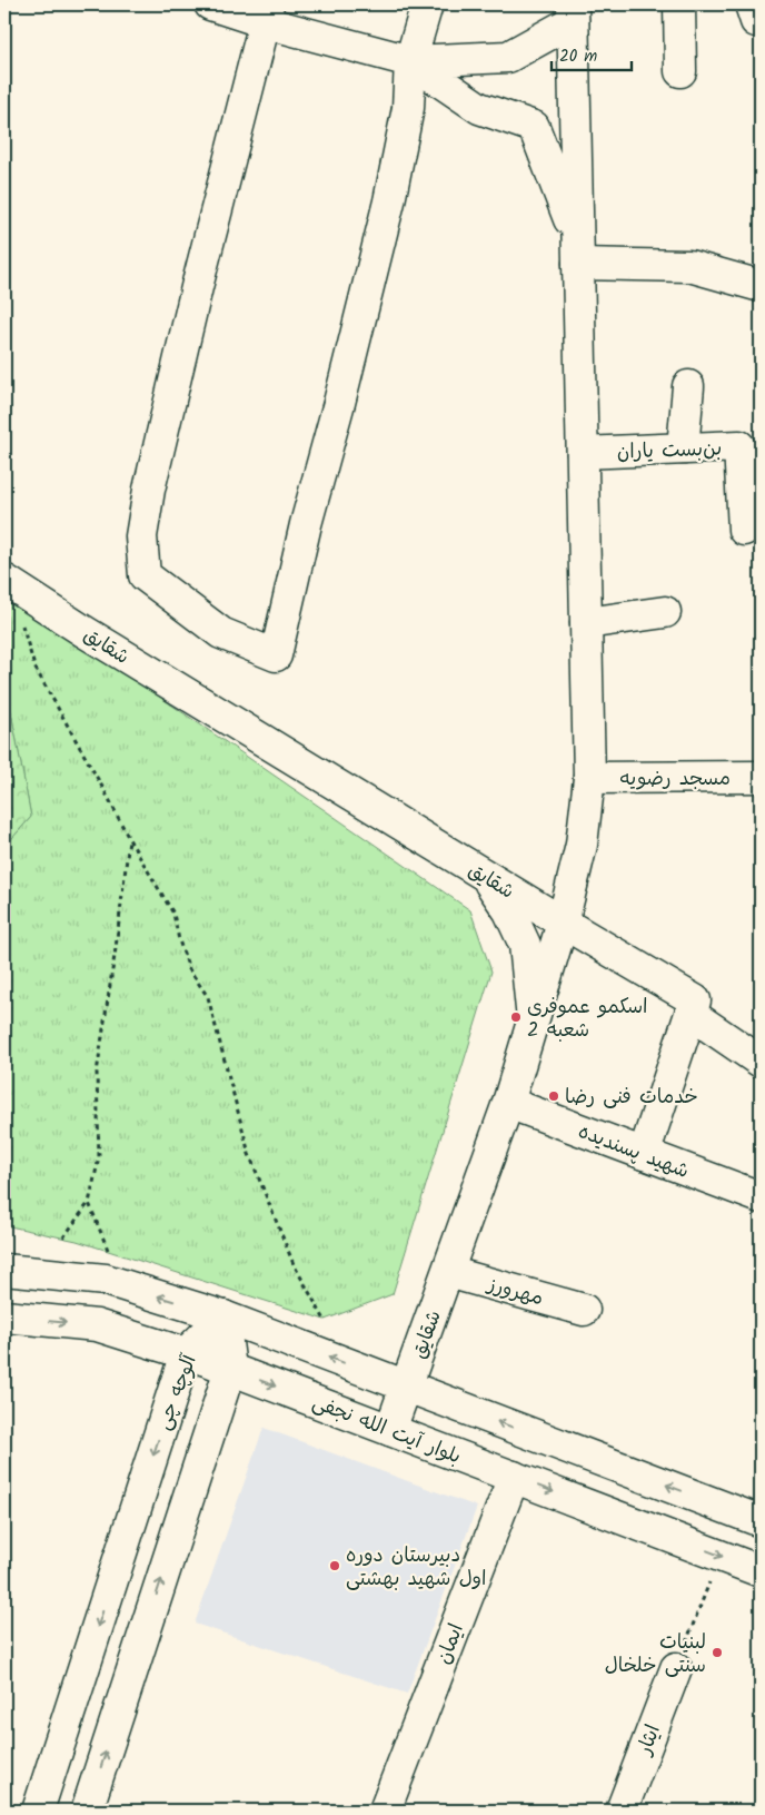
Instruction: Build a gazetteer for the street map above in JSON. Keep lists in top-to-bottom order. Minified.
{"streets":{"street":["بن‌بست یاران","شقایق","مسجد رضویه","شهید پسندیده","مهرورز","آلوچه چی","بلوار آیت الله نجفی","ایمان","ایثار"]},"crossings":[["شقایق","شهید پسندیده"],["شقایق","مهرورز"],["شقایق","بلوار آیت الله نجفی"],["آلوچه چی","بلوار آیت الله نجفی"],["بلوار آیت الله نجفی","ایمان"]],"places":["اسکمو عموفری شعبه 2","خدمات فنی رضا","دبیرستان دوره اول شهید بهشتی","لبنیات سنتی خلخال"],"scale_bar":"20 m"}
